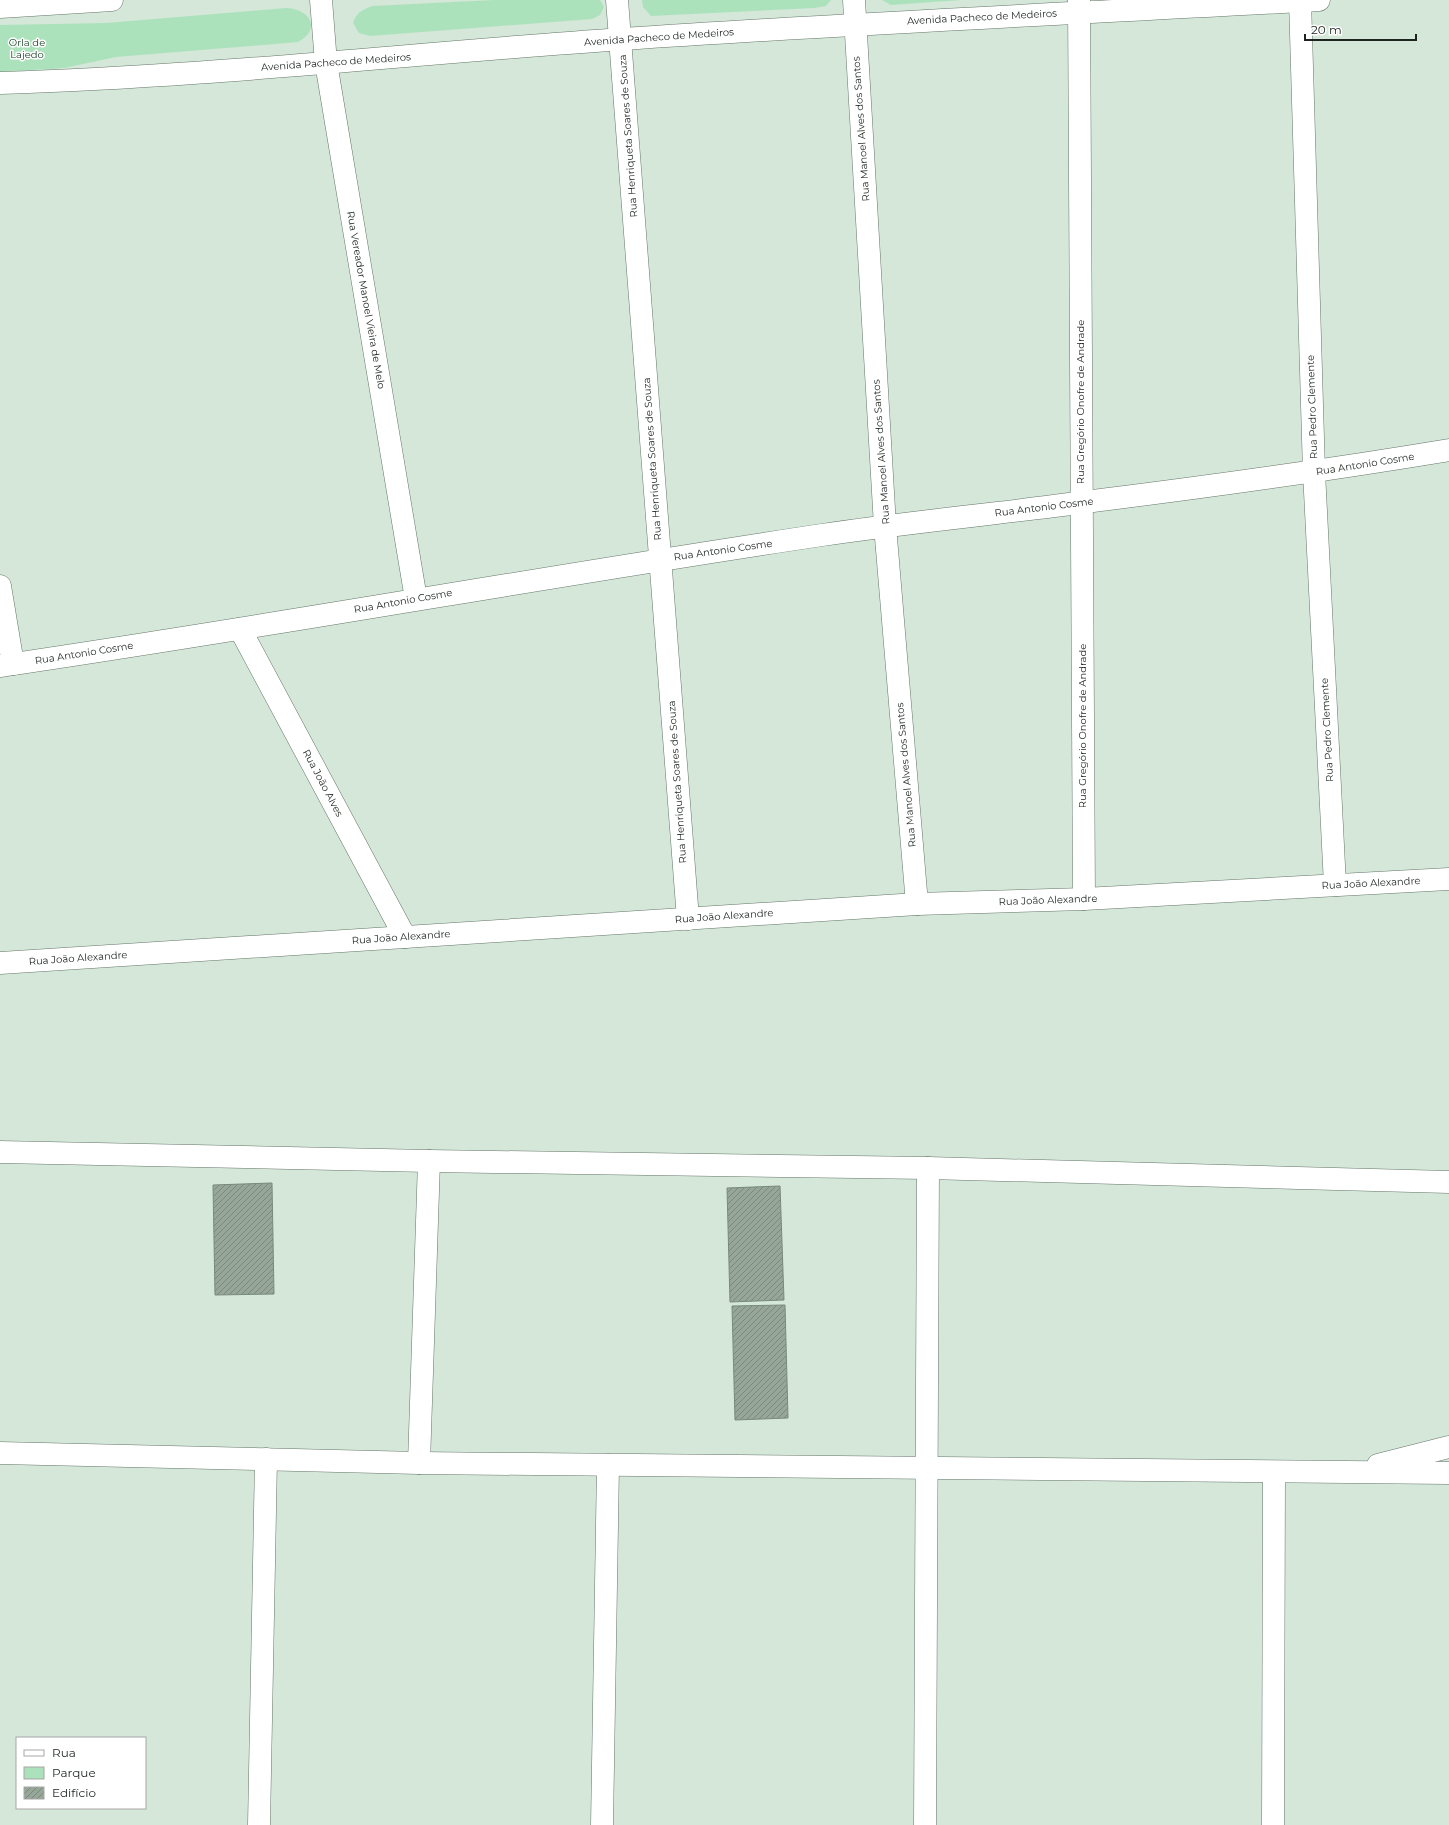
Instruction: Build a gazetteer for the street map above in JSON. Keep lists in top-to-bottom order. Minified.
{"streets":{"street":["Avenida Pacheco de Medeiros","Rua Manoel Alves dos Santos","Rua Henriqueta Soares de Souza","Rua Vereador Manoel Vieira de Melo","Rua Gregório Onofre de Andrade","Rua Pedro Clemente","Rua Antonio Cosme","Rua João Alves","Rua João Alexandre"]},"crossings":[["Avenida Pacheco de Medeiros","Rua Manoel Alves dos Santos"],["Avenida Pacheco de Medeiros","Rua Henriqueta Soares de Souza"],["Avenida Pacheco de Medeiros","Rua Vereador Manoel Vieira de Melo"],["Avenida Pacheco de Medeiros","Rua Gregório Onofre de Andrade"],["Avenida Pacheco de Medeiros","Rua Pedro Clemente"],["Rua Manoel Alves dos Santos","Rua Antonio Cosme"],["Rua Manoel Alves dos Santos","Rua João Alexandre"],["Rua Henriqueta Soares de Souza","Rua Antonio Cosme"],["Rua Henriqueta Soares de Souza","Rua João Alexandre"],["Rua Vereador Manoel Vieira de Melo","Rua Antonio Cosme"],["Rua Gregório Onofre de Andrade","Rua Antonio Cosme"],["Rua Gregório Onofre de Andrade","Rua João Alexandre"],["Rua Pedro Clemente","Rua Antonio Cosme"],["Rua Pedro Clemente","Rua João Alexandre"],["Rua Antonio Cosme","Rua João Alves"],["Rua João Alves","Rua João Alexandre"]],"parks":["Orla de Lajedo"],"legend":["Rua","Parque","Edifício"],"scale_bar":"20 m"}
